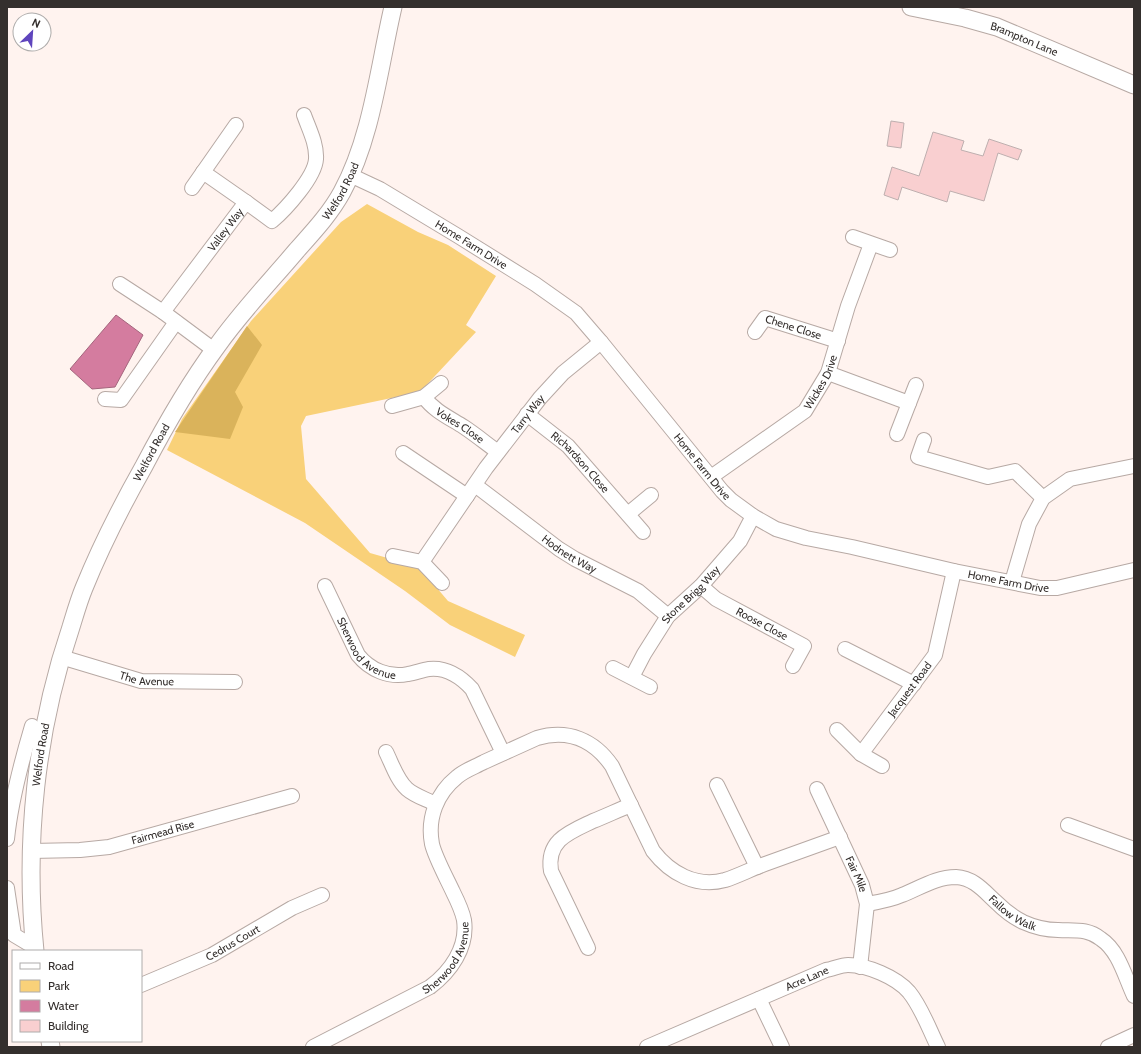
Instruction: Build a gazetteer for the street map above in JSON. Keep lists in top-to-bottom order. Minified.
{"streets":{"main road":["Brampton Lane","Welford Road"],"street":["Valley Way","Home Farm Drive","Chene Close","Wickes Drive","Tarry Way","Vokes Close","Richardson Close","Hodnett Way","Stone Brigg Way","Roose Close","Sherwood Avenue","The Avenue","Jacquest Road","Fairmead Rise","Fair Mile","Fallow Walk","Cedrus Court","Acre Lane"]},"crossings":[["Welford Road","Home Farm Drive"],["Welford Road","The Avenue"],["Welford Road","Fairmead Rise"],["Home Farm Drive","Wickes Drive"],["Home Farm Drive","Tarry Way"],["Home Farm Drive","Stone Brigg Way"],["Home Farm Drive","Jacquest Road"],["Chene Close","Wickes Drive"],["Tarry Way","Vokes Close"],["Tarry Way","Richardson Close"],["Tarry Way","Hodnett Way"],["Hodnett Way","Stone Brigg Way"],["Stone Brigg Way","Roose Close"],["Sherwood Avenue","Fair Mile"],["Fair Mile","Fallow Walk"],["Fair Mile","Acre Lane"]],"legend":["Road","Park","Water","Building"],"north":"top right"}
